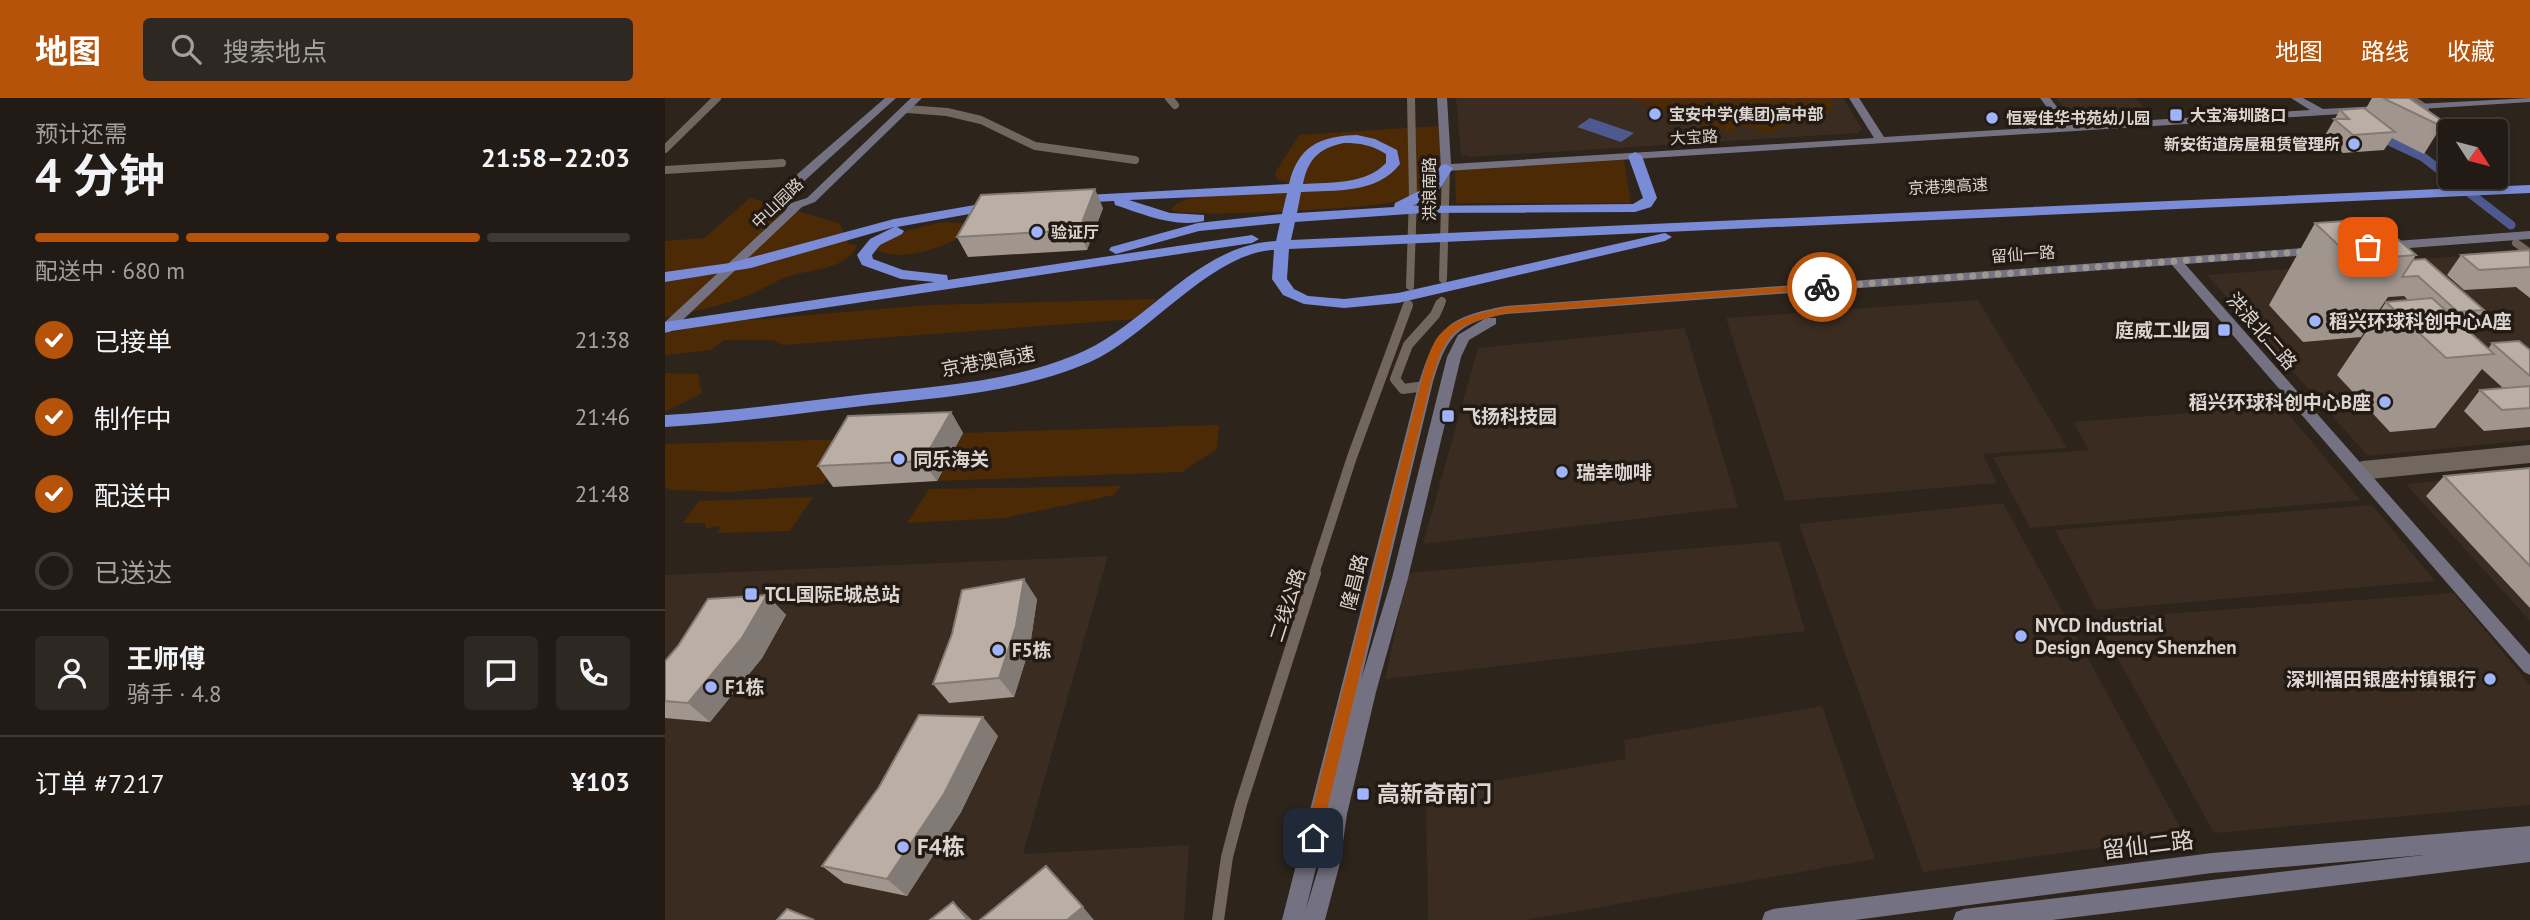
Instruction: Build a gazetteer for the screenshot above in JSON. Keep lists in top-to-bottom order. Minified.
{"streets":{"highway":["京港澳高速"],"main road":["大宝路","洪浪南路","中山园路","留仙一路","洪浪北二路","隆昌路","留仙二路"],"street":["二线公路"]},"crossings":[["大宝路","洪浪南路"],["京港澳高速","中山园路"],["留仙一路","洪浪北二路"],["留仙一路","隆昌路"]],"places":{"other":["宝安中学(集团)高中部","恒爱佳华书苑幼儿园","新安街道房屋租赁管理所","验证厅","稻兴环球科创中心A座","稻兴环球科创中心B座","同乐海关","瑞幸咖啡","NYCD Industrial Design Agency Shenzhen","F5栋","深圳福田银座村镇银行","F1栋","F4栋"],"transit":["大宝海圳路口","庭威工业园","飞扬科技园","TCL国际E城总站","高新奇南门"]},"north":"bottom right","page":{"header":"地图","search":"搜索地点","nav":["地图","路线","收藏"],"heading":["4 分钟","预计还需","21:58–22:03"],"panel":["王师傅","骑手 · 4.8","订单 #7217","¥103"],"bar":"配送中 · 680 m","list":[["已接单","21:38"],["制作中","21:46"],["配送中","21:48"],"已送达"]}}
